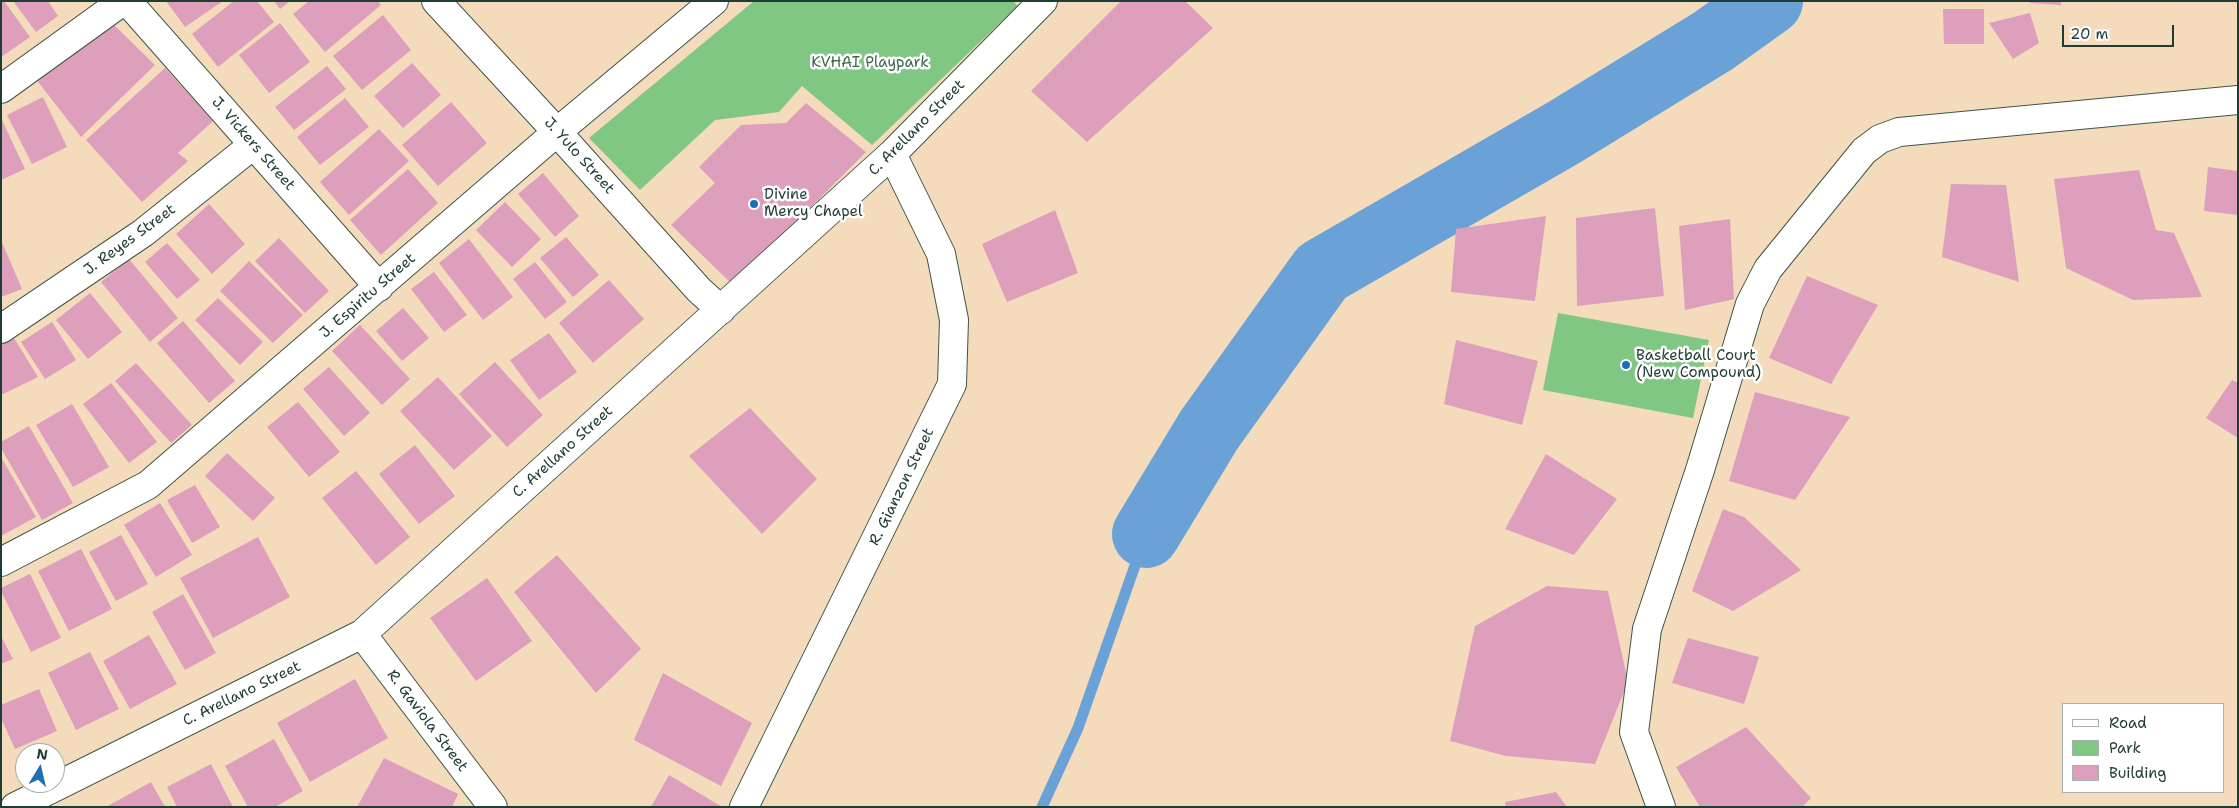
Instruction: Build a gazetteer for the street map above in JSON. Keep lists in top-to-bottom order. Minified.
{"streets":{"street":["C. Arellano Street","J. Vickers Street","J. Yulo Street","J. Reyes Street","J. Espiritu Street","R. Gianzon Street","R. Gaviola Street"]},"crossings":[["C. Arellano Street","J. Yulo Street"],["C. Arellano Street","R. Gianzon Street"],["C. Arellano Street","R. Gaviola Street"],["J. Vickers Street","J. Reyes Street"],["J. Vickers Street","J. Espiritu Street"],["J. Yulo Street","J. Espiritu Street"]],"parks":["KVHAI Playpark"],"places":["Divine Mercy Chapel","Basketball Court (New Compound)"],"legend":["Road","Park","Building"],"scale_bar":"20 m","north":"top"}
